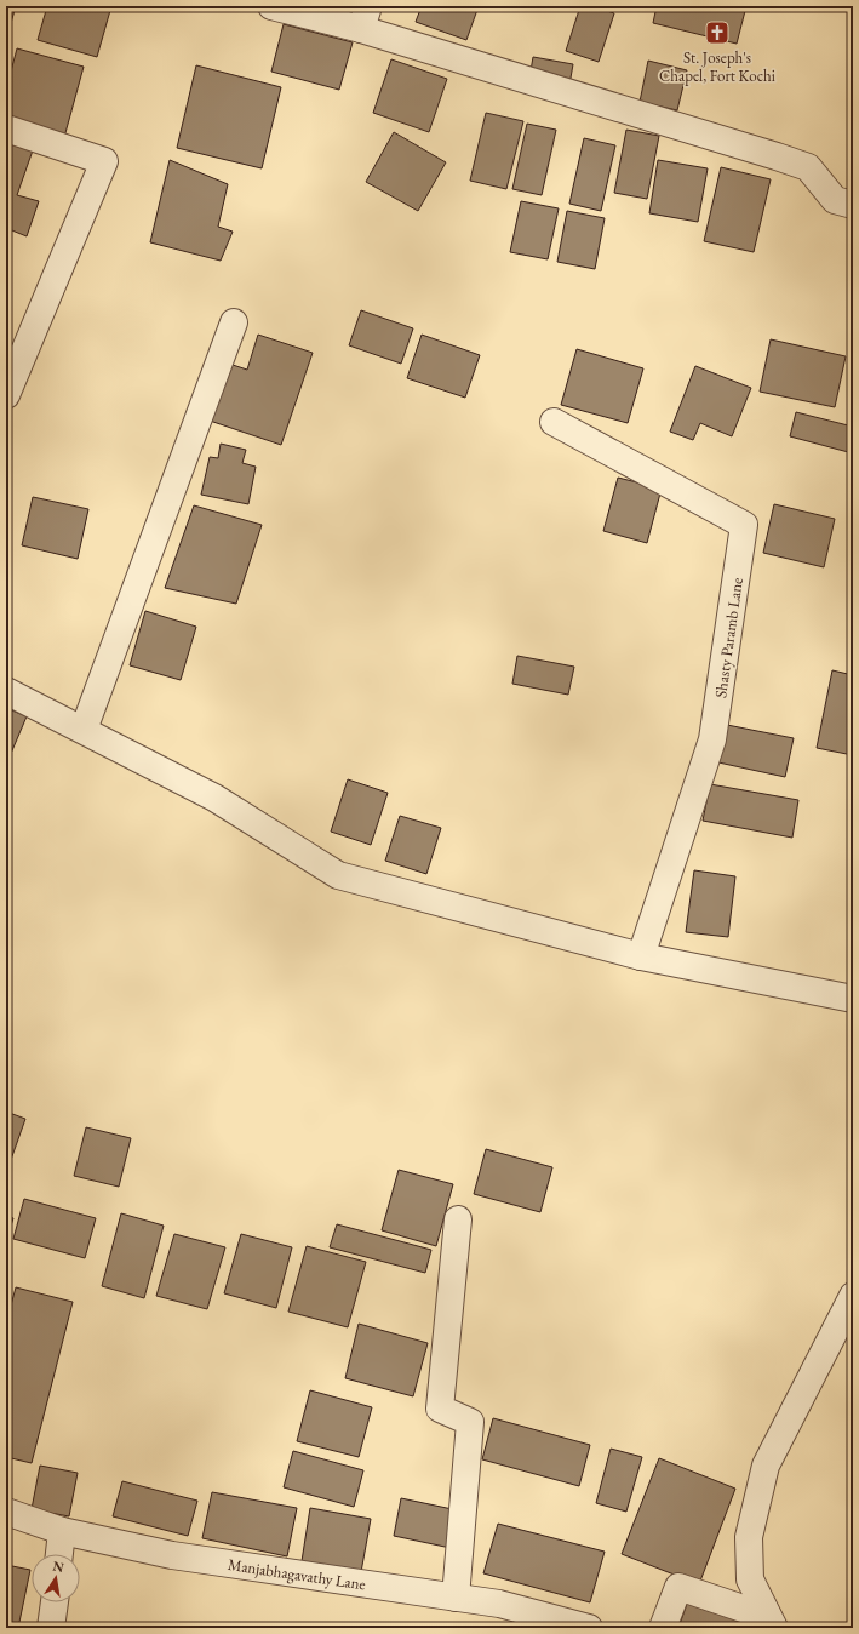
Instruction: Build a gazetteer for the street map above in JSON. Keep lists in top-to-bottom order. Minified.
{"streets":{"street":["Shasty Paramb Lane","Manjabhagavathy Lane"]},"places":{"church":["St. Joseph's Chapel, Fort Kochi"]},"north":"top"}
